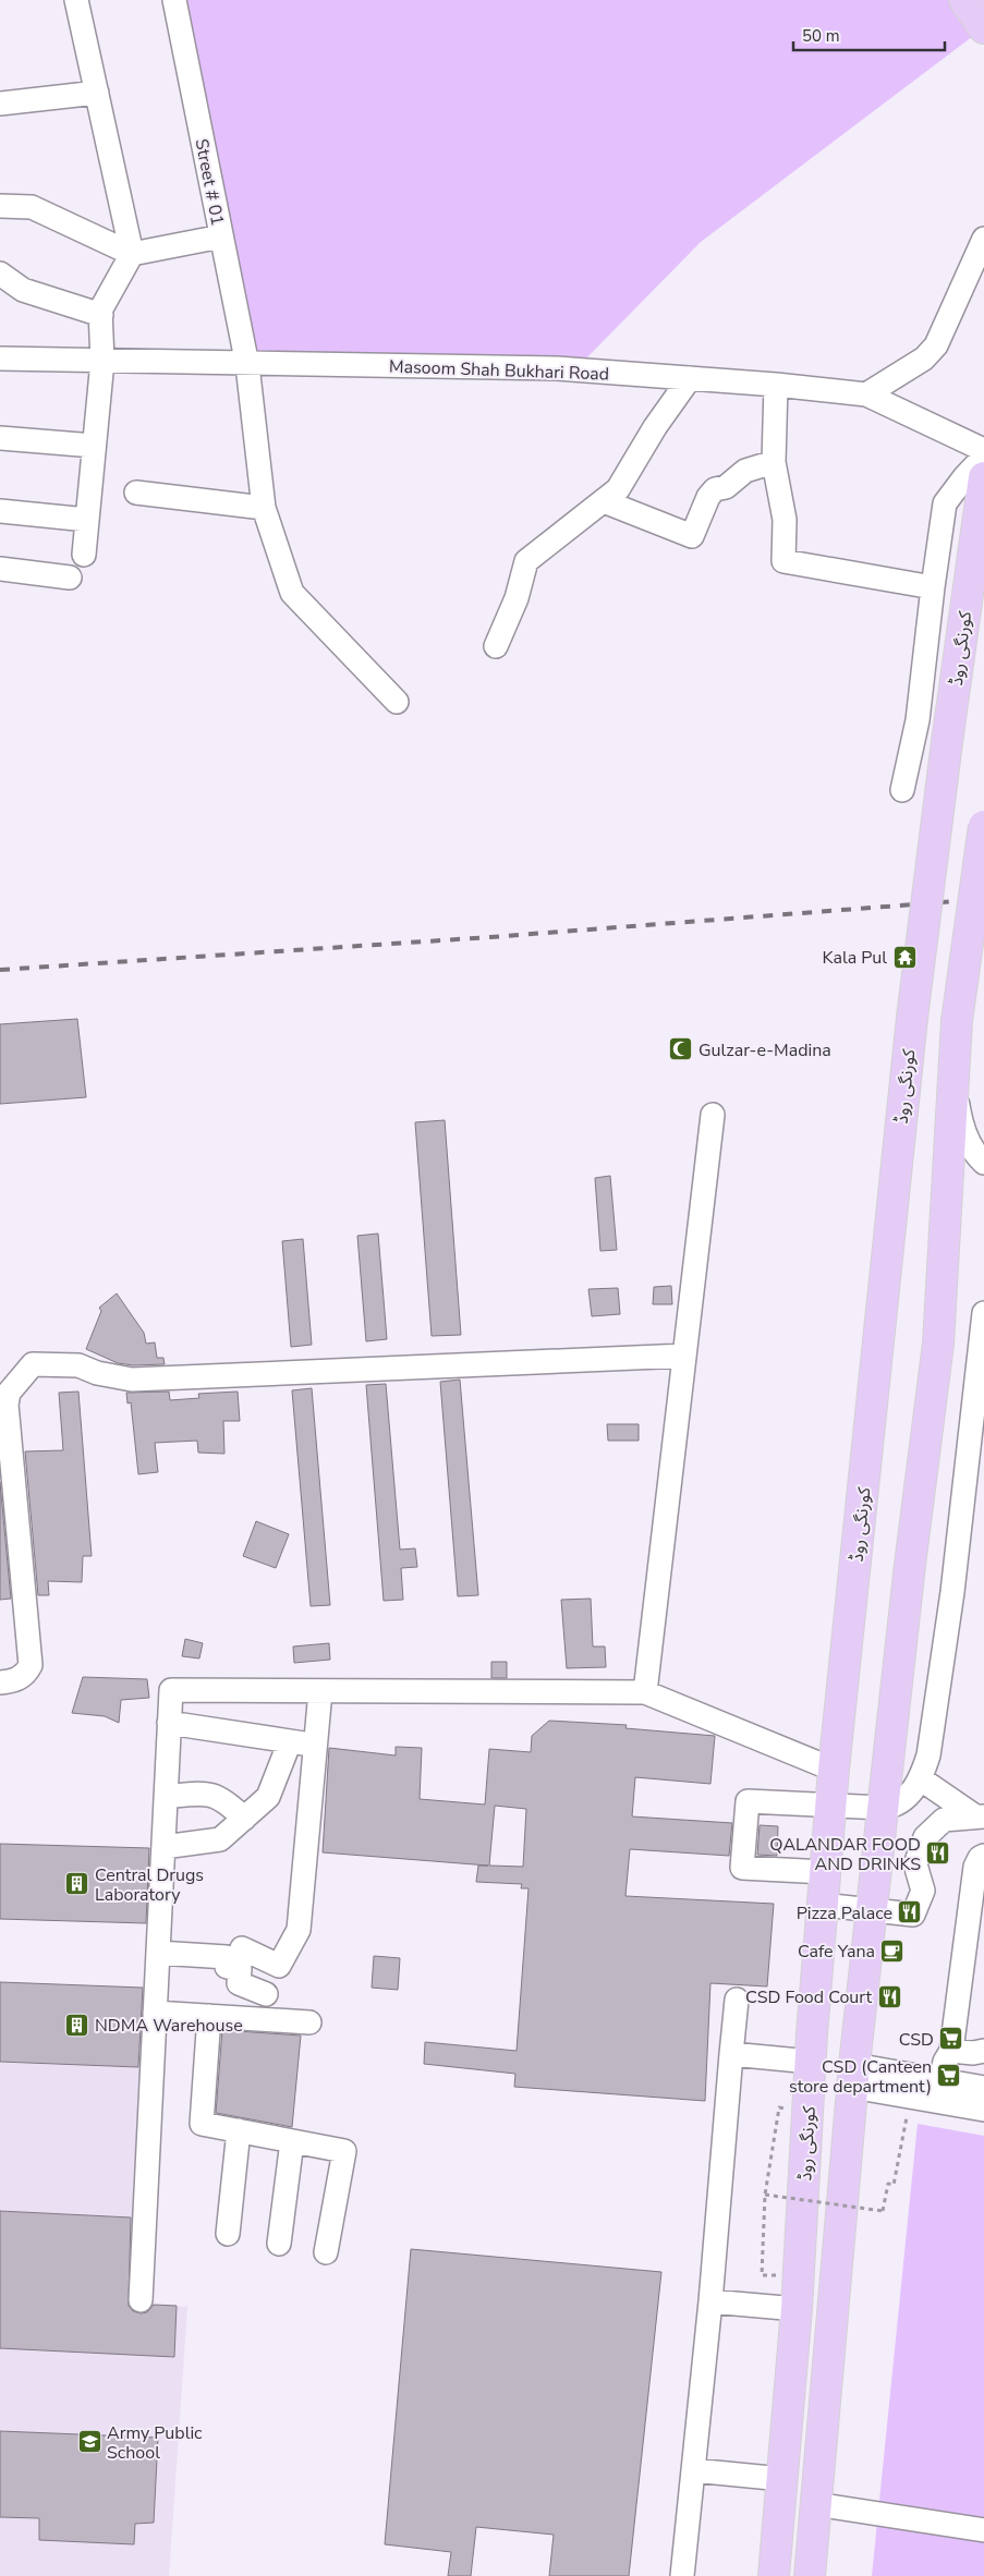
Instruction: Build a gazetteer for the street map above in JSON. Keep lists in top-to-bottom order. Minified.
{"streets":{"main road":["کورنگی روڈ"],"street":["Street # 01","Masoom Shah Bukhari Road"]},"crossings":[["Street # 01","Masoom Shah Bukhari Road"]],"places":{"temple":["Kala Pul"],"mosque":["Gulzar-e-Madina"],"restaurant":["QALANDAR FOOD AND DRINKS","Pizza Palace","CSD Food Court"],"building":["Central Drugs Laboratory","NDMA Warehouse"],"cafe":["Cafe Yana"],"supermarket":["CSD","CSD (Canteen store department)"],"school or university":["Army Public School"]},"scale_bar":"50 m"}
